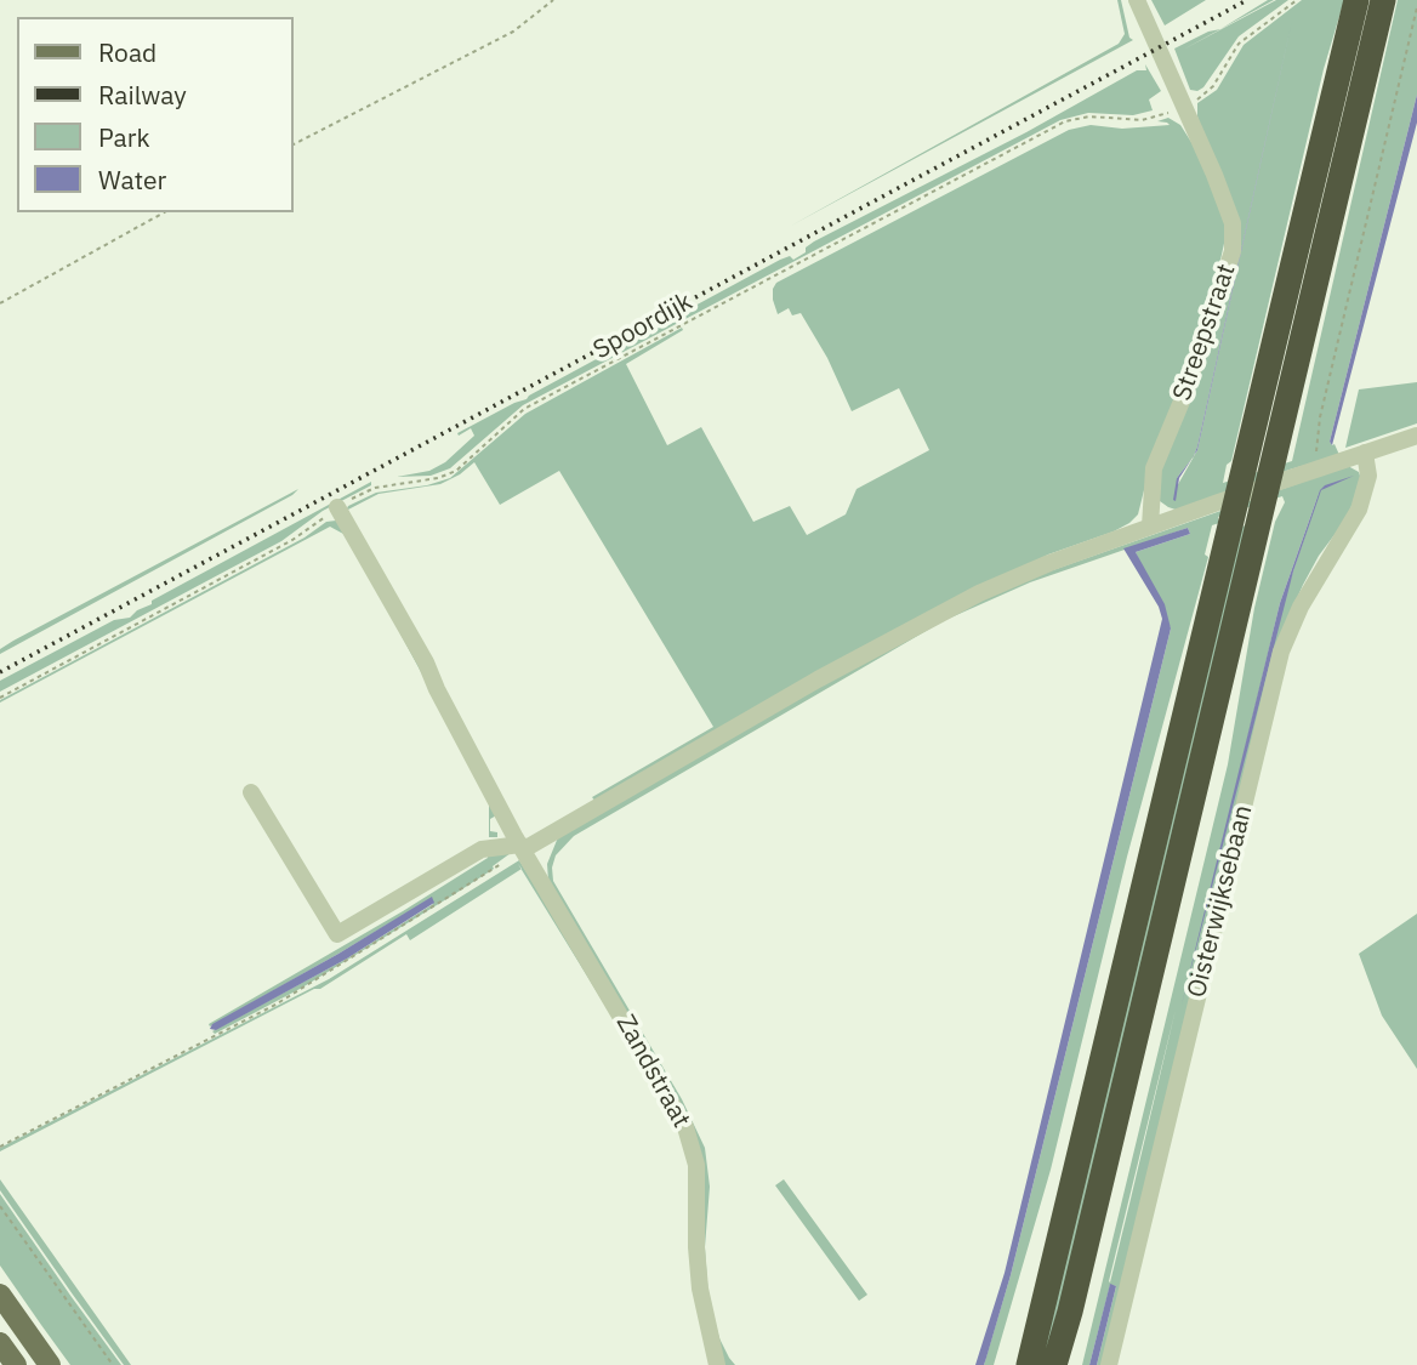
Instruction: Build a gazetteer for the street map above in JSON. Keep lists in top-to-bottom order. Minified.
{"streets":{"street":["Streepstraat","Oisterwijksebaan","Zandstraat"],"path":["Spoordijk"]},"crossings":[["Spoordijk","Streepstraat"],["Spoordijk","Zandstraat"]],"legend":["Road","Railway","Park","Water"]}
